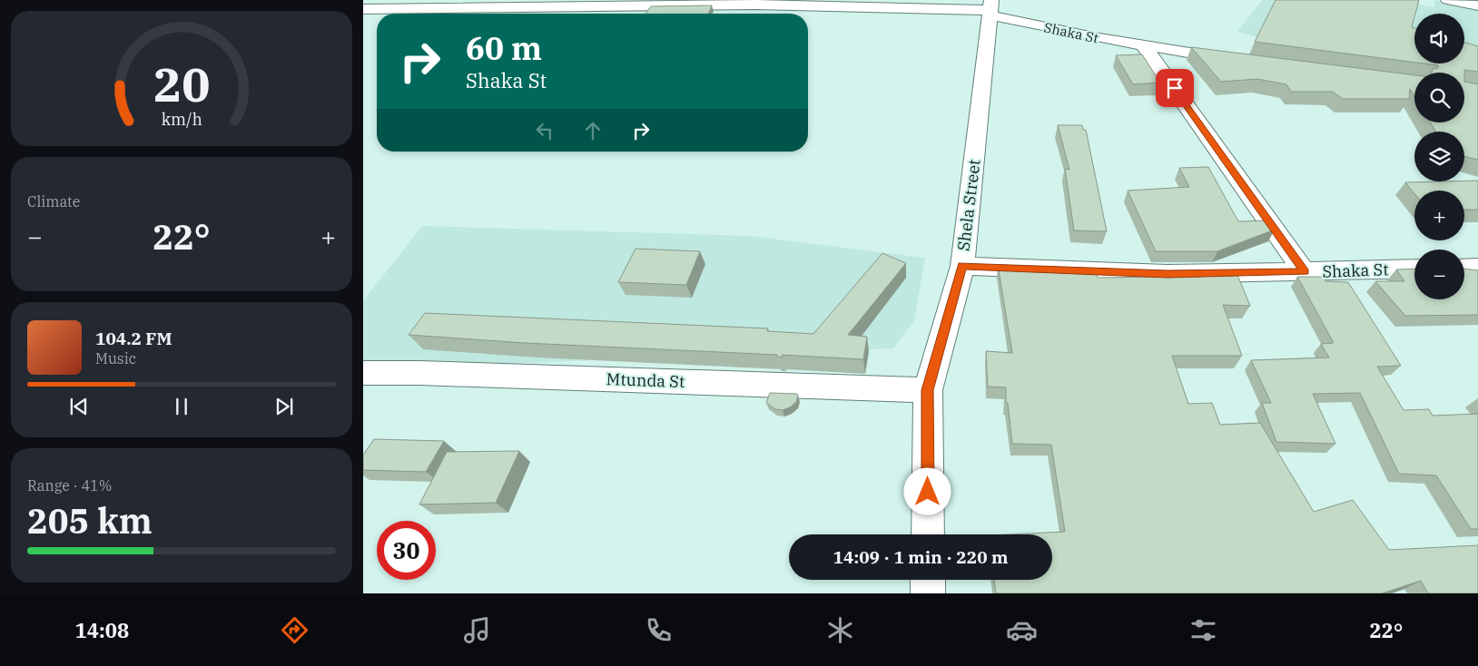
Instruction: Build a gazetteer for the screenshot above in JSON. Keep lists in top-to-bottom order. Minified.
{"streets":{"street":["Shaka St","Shela Street","Mtunda St"]},"crossings":[["Shaka St","Shela Street"],["Shela Street","Mtunda St"]],"page":{"map_buttons":["+","−"],"turn":["60 m","Shaka St"],"tile":["Climate",["Range · 41%","205 km"]],"heat":["−","22°","+"],"song":["104.2 FM","Music"],"limit":"30","trip":"14:09 · 1 min · 220 m","tabs":["14:08","22°"],"gauge":["20","km/h"]}}
